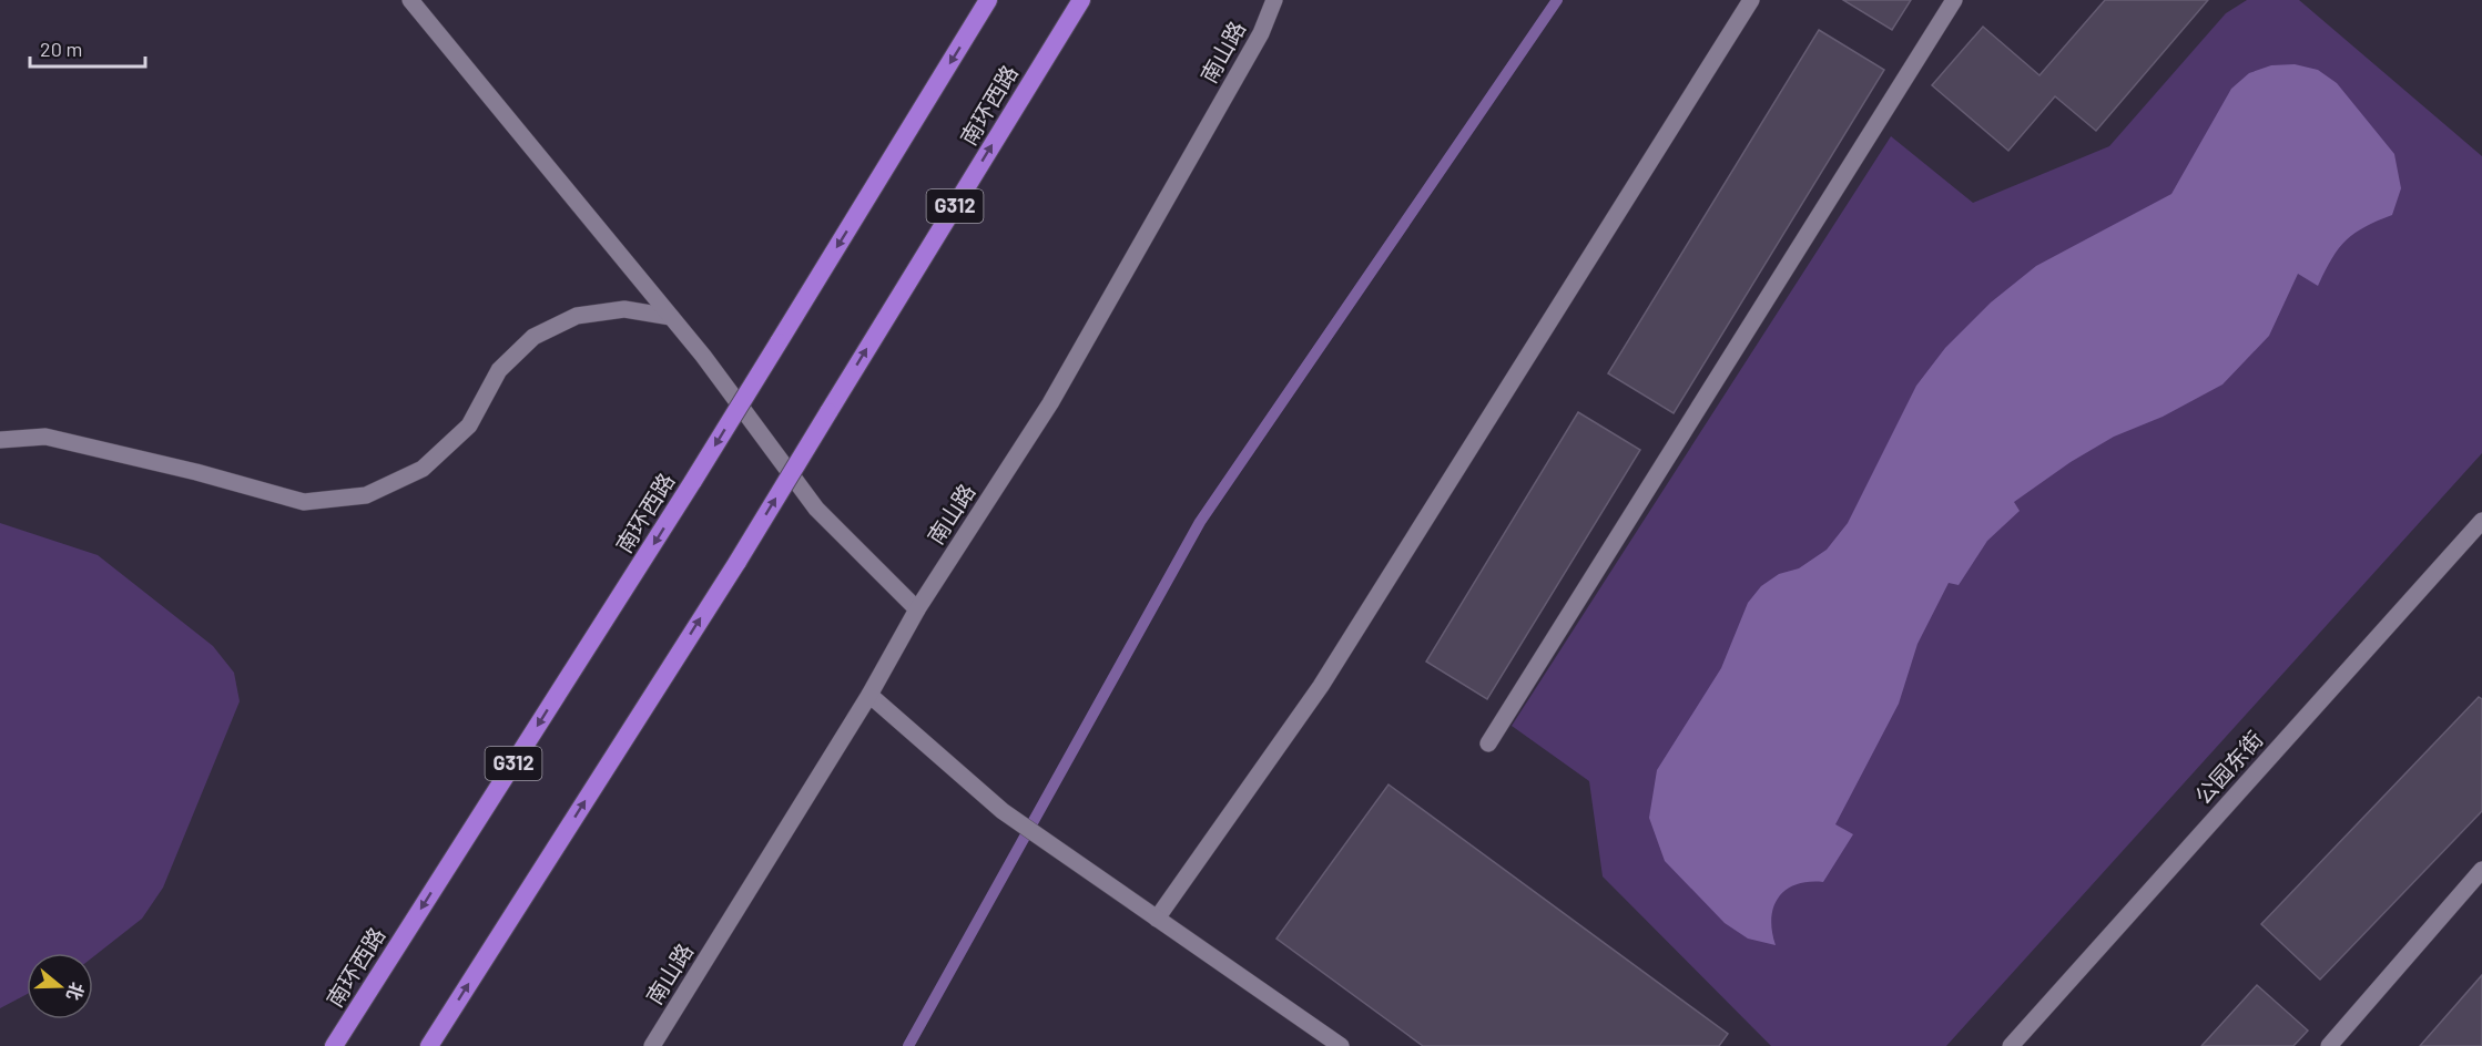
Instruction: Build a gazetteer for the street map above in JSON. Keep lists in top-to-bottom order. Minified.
{"streets":{"highway":["南环西路","G312"],"street":["南山路","公园东街"]},"scale_bar":"20 m","north":"right"}
